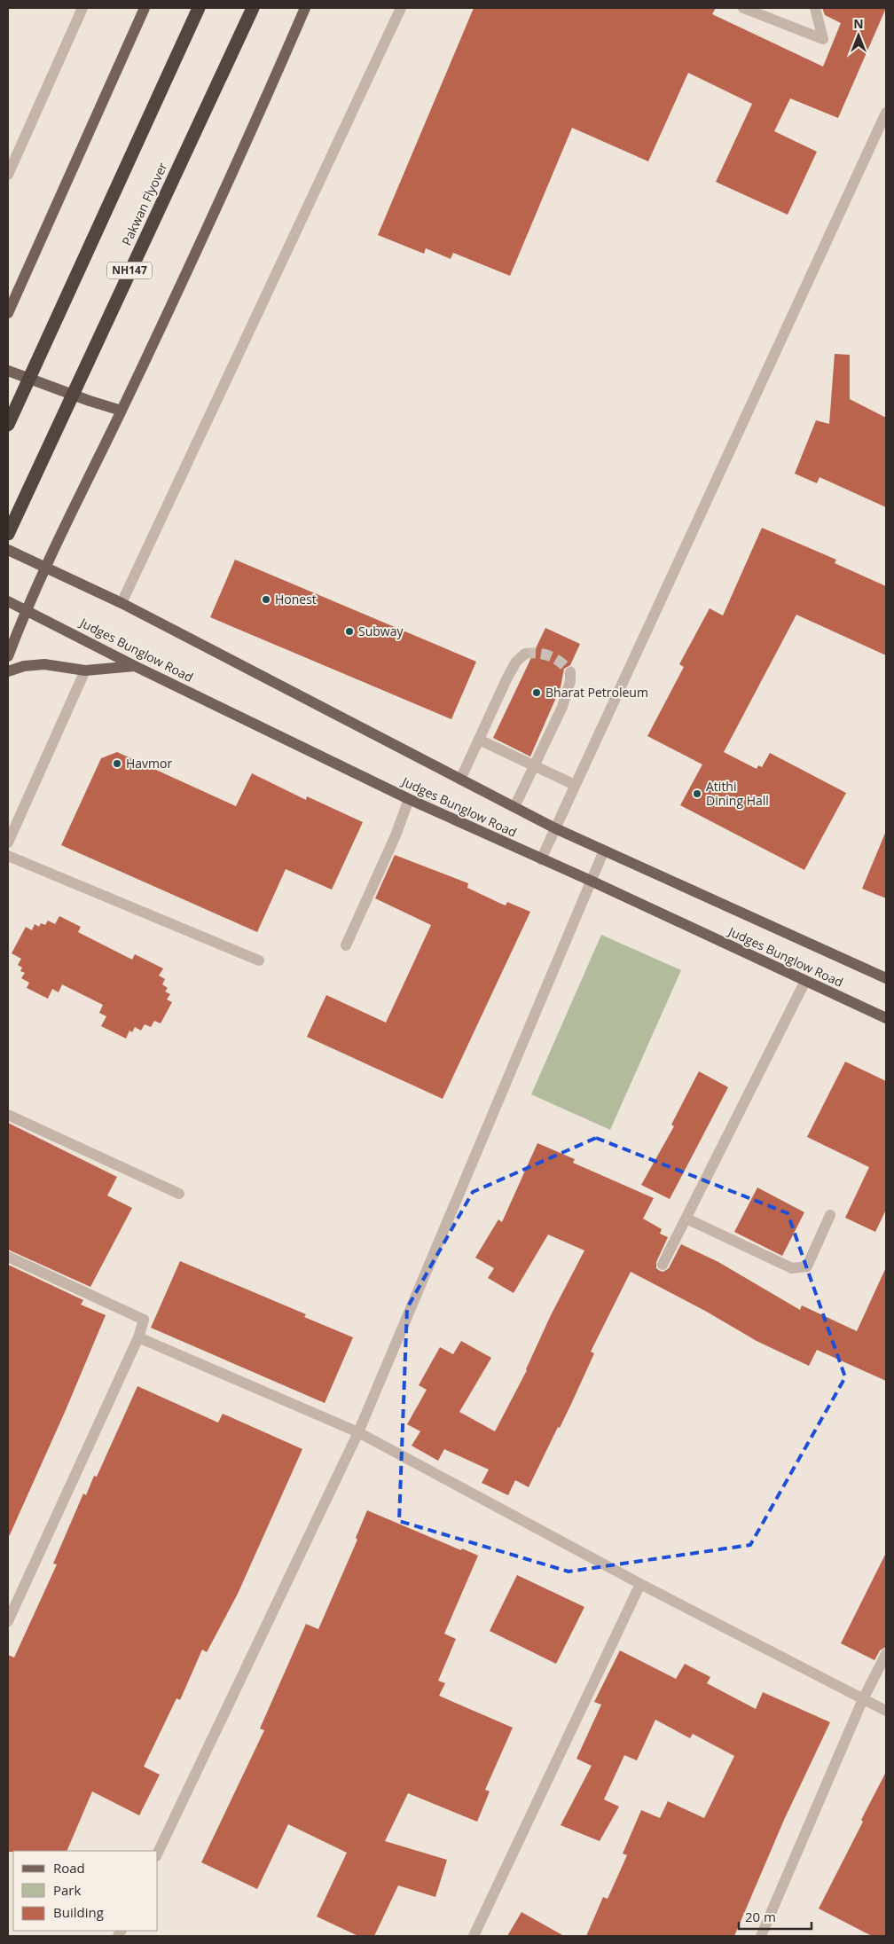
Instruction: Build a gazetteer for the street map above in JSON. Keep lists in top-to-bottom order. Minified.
{"streets":{"highway":["Pakwan Flyover","NH147"],"main road":["Judges Bunglow Road"]},"places":["Honest","Subway","Bharat Petroleum","Havmor","Atithi Dining Hall"],"legend":["Road","Park","Building"],"scale_bar":"20 m","north":"top"}
